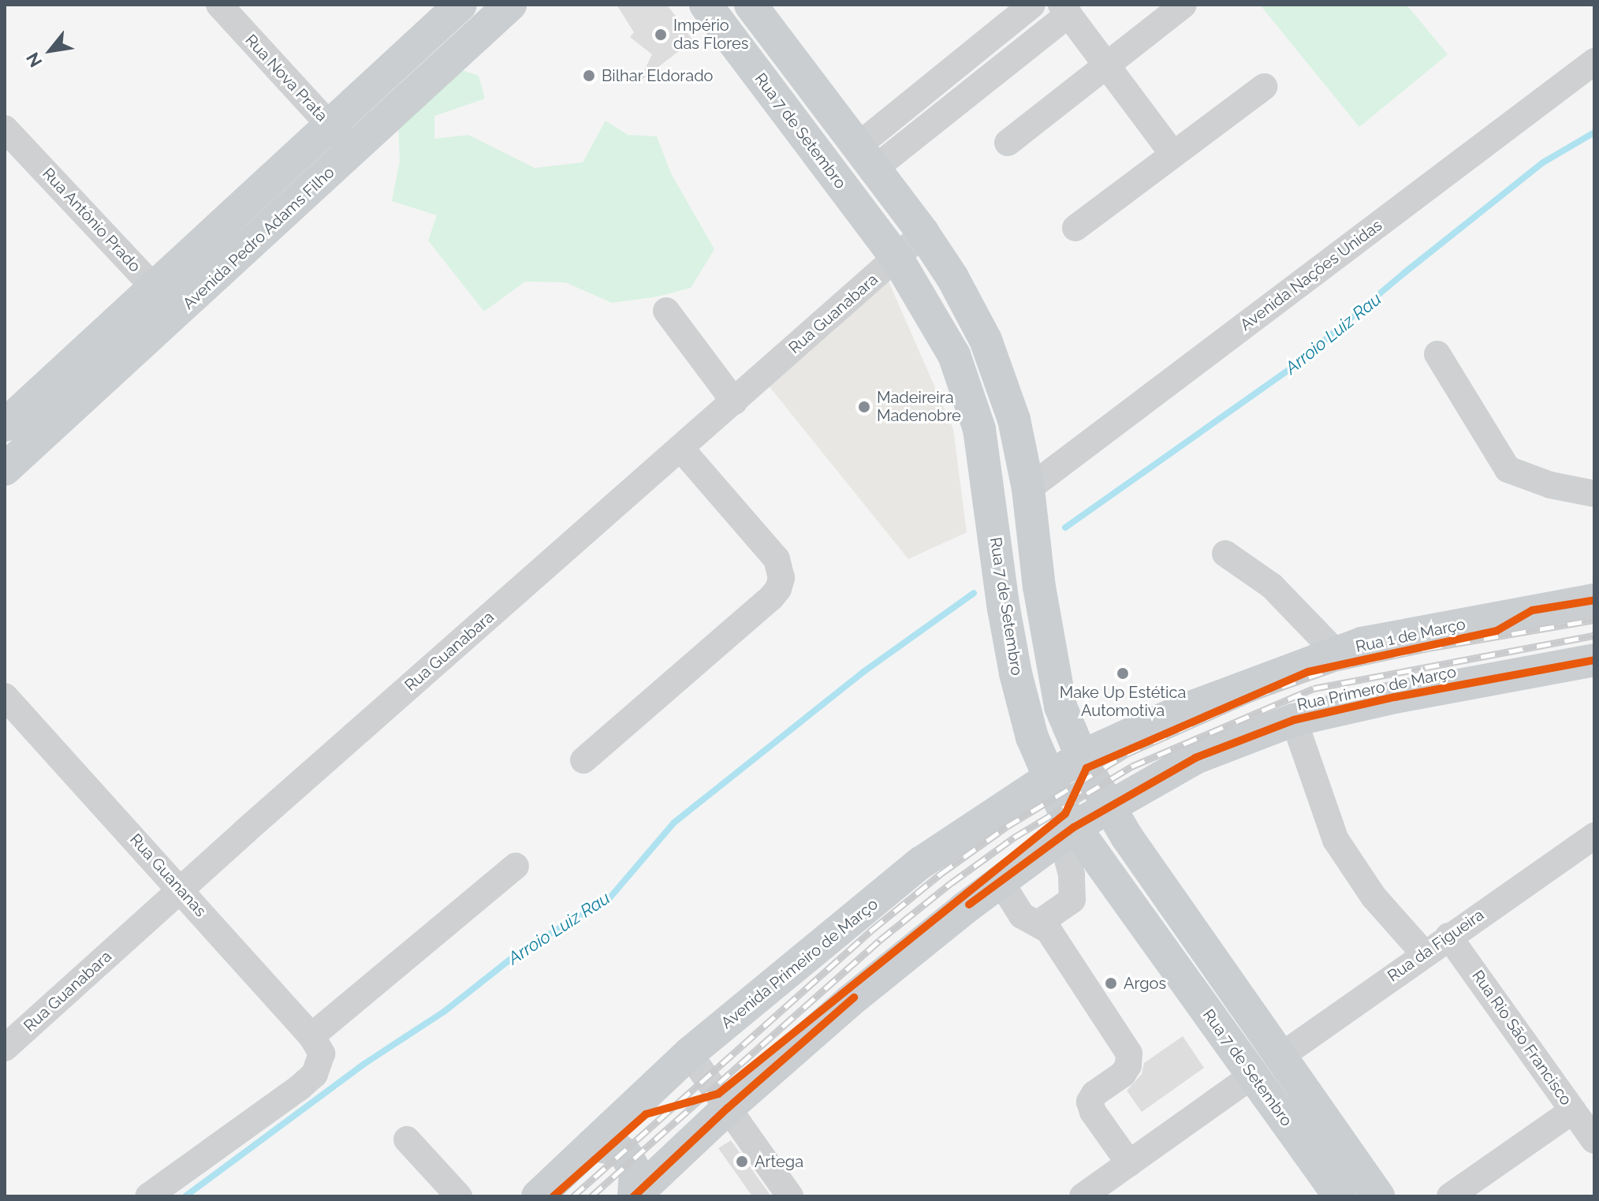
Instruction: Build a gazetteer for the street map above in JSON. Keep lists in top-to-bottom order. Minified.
{"streets":{"main road":["Rua 7 de Setembro","Avenida Pedro Adams Filho","Rua 1 de Março","Rua Primero de Março","Avenida Primeiro de Março"],"street":["Rua Nova Prata","Rua Antônio Prado","Avenida Nações Unidas","Rua Guanabara","Rua Guananas","Rua da Figueira","Rua Rio São Francisco"]},"crossings":[["Rua Nova Prata","Avenida Pedro Adams Filho"],["Rua 7 de Setembro","Avenida Nações Unidas"],["Rua 7 de Setembro","Rua Guanabara"],["Rua 7 de Setembro","Rua 1 de Março"],["Rua 7 de Setembro","Rua Primero de Março"],["Rua 7 de Setembro","Rua da Figueira"],["Rua 7 de Setembro","Avenida Primeiro de Março"],["Rua Antônio Prado","Avenida Pedro Adams Filho"],["Rua Guanabara","Rua Guananas"],["Rua 1 de Março","Avenida Primeiro de Março"],["Rua da Figueira","Rua Rio São Francisco"]],"water":["Arroio Luiz Rau"],"places":["Império das Flores","Bilhar Eldorado","Madeireira Madenobre","Make Up Estética Automotiva","Argos","Artega"],"north":"bottom left"}
